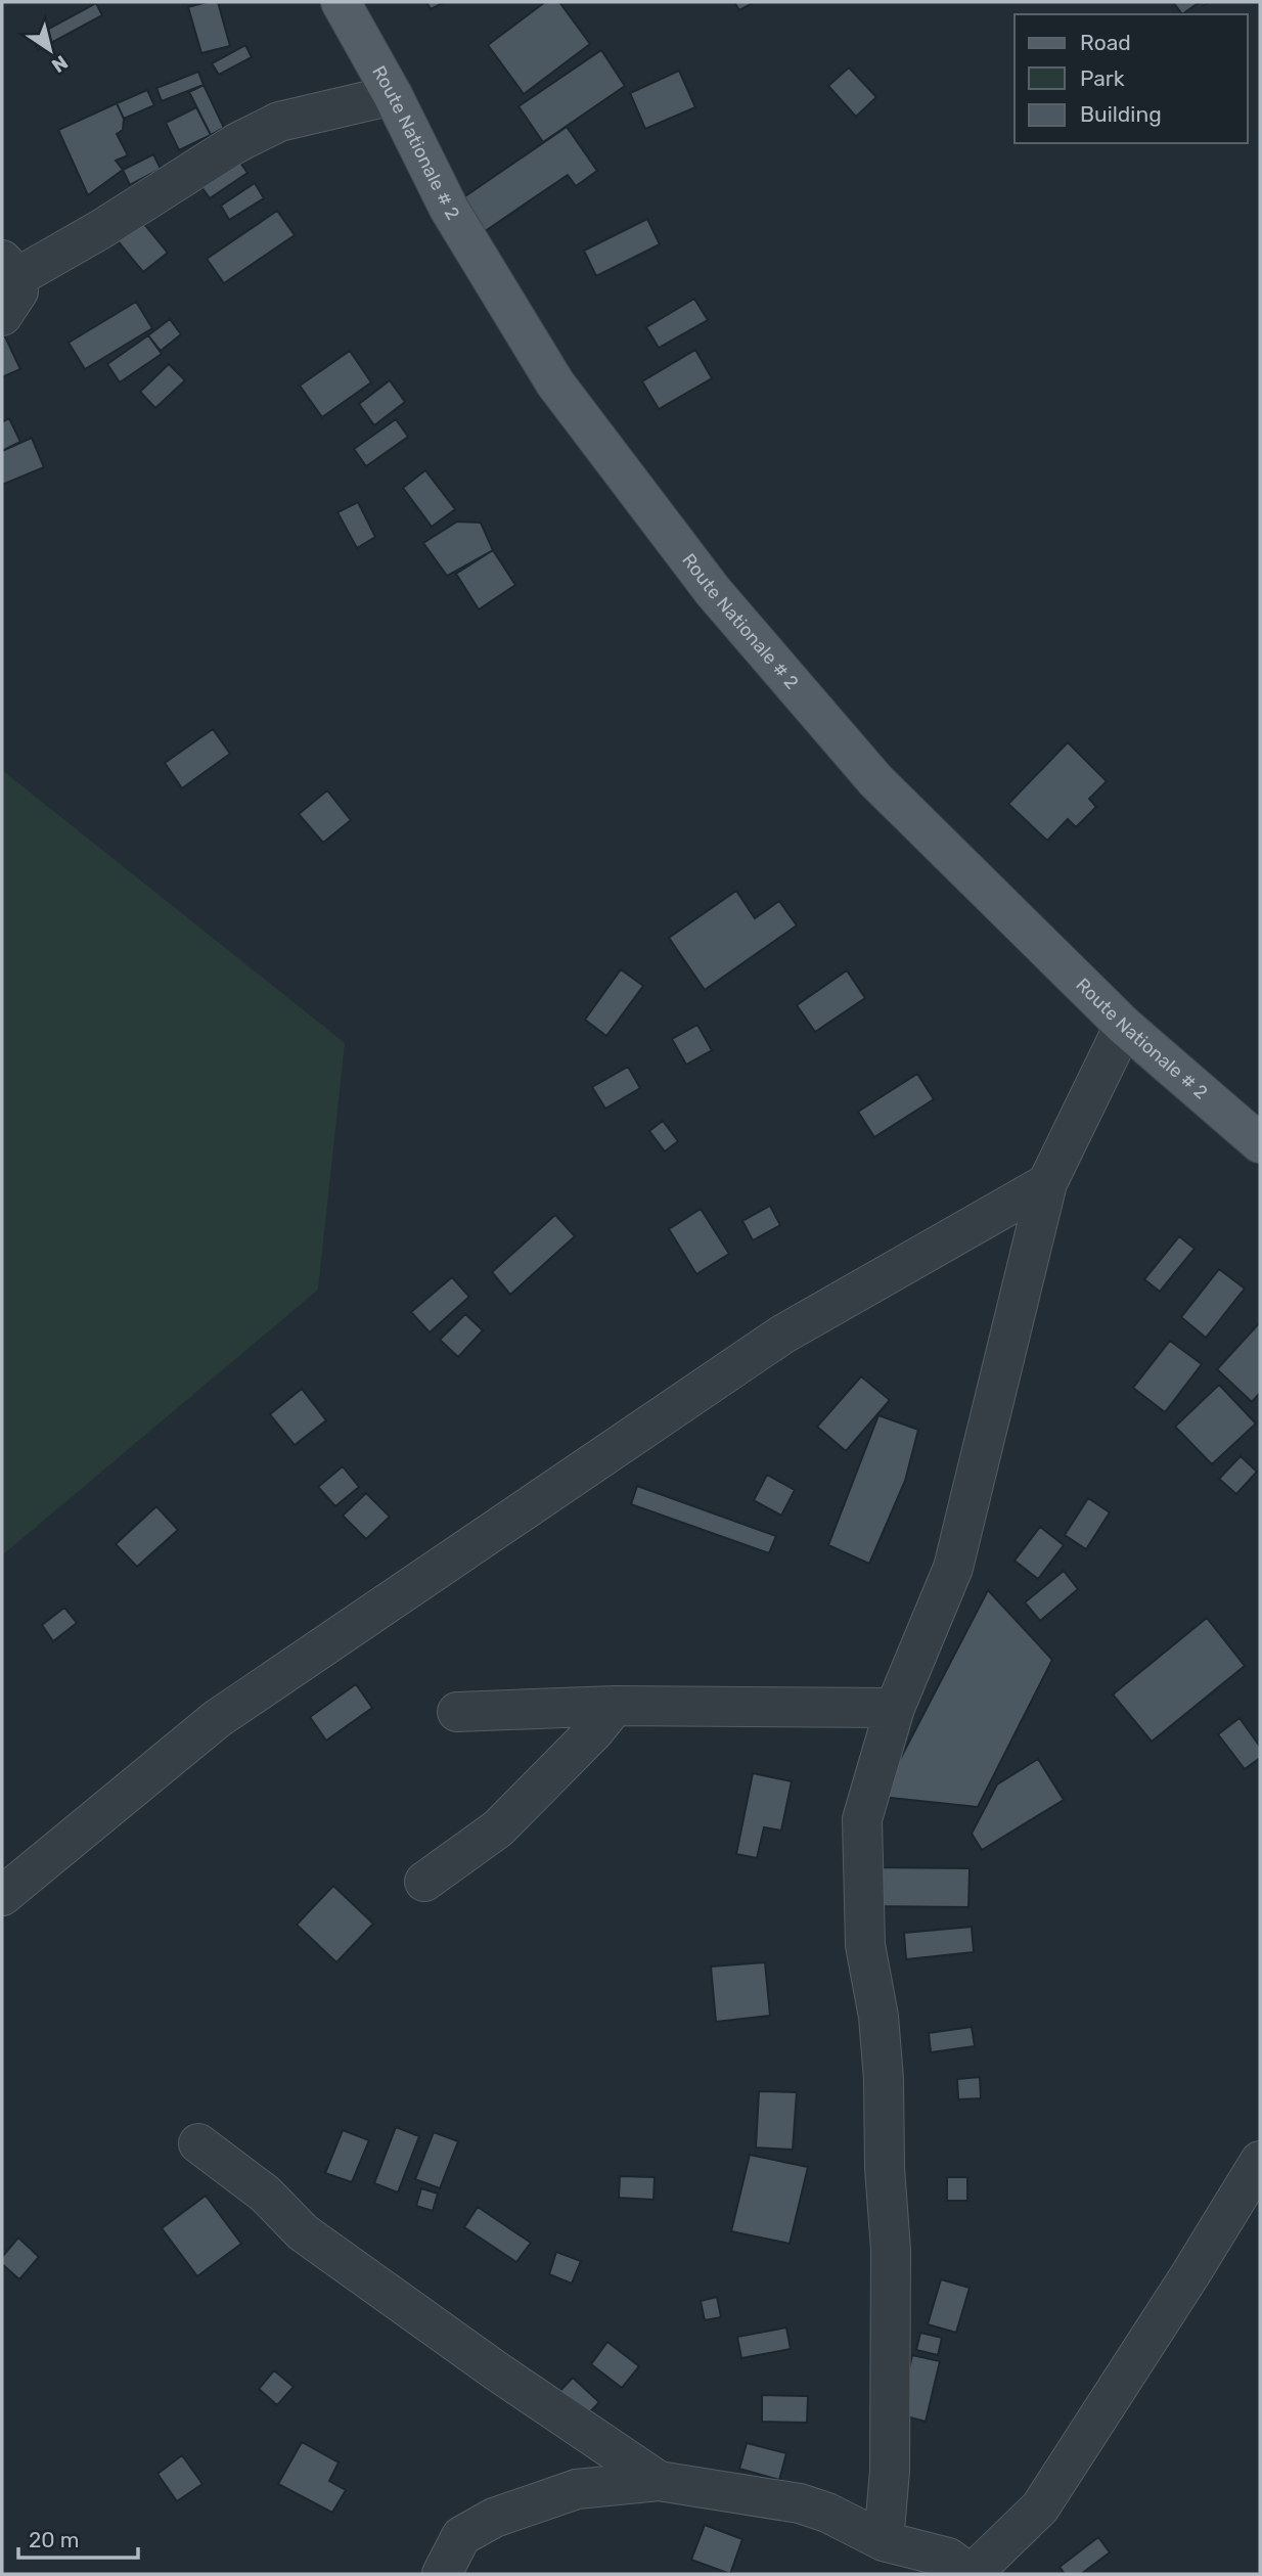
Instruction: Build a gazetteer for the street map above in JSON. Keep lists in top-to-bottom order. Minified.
{"streets":{"main road":["Route Nationale # 2"]},"legend":["Road","Park","Building"],"scale_bar":"20 m","north":"bottom right"}
